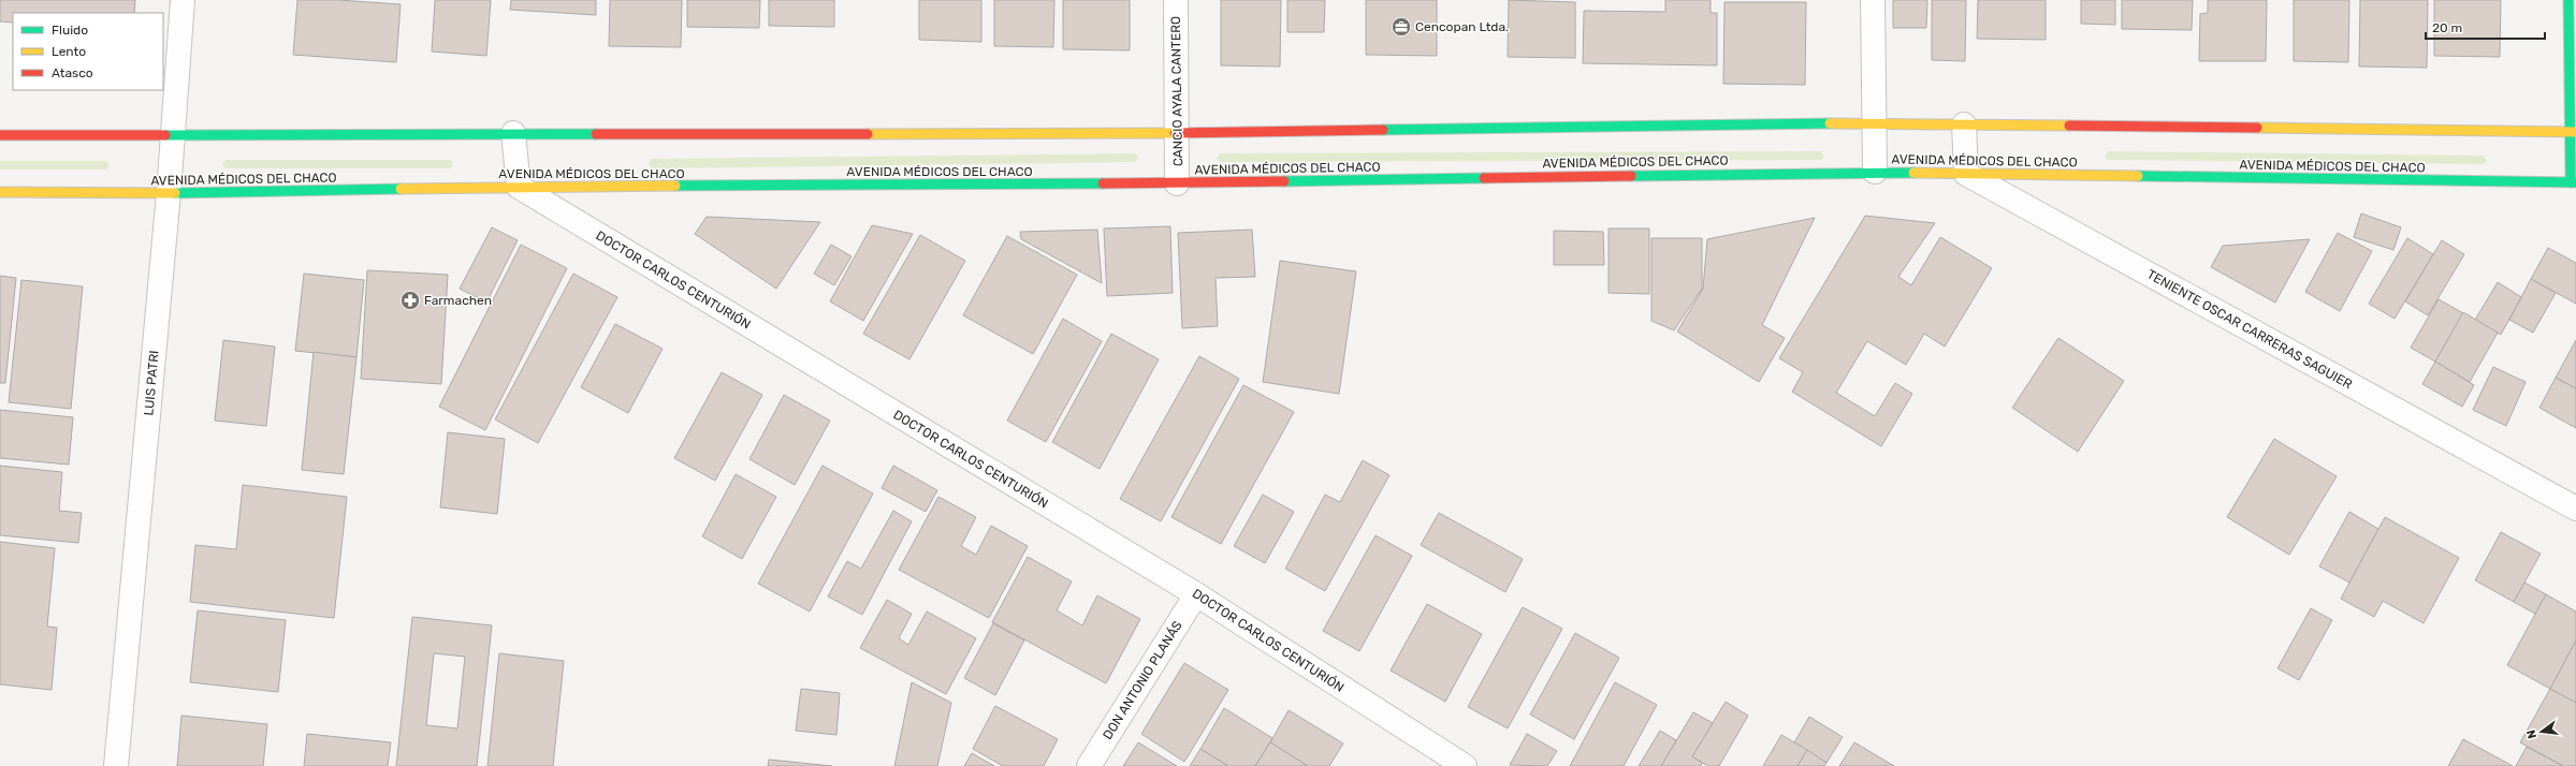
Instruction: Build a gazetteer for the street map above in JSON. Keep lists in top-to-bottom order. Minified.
{"streets":{"main road":["AVENIDA MÉDICOS DEL CHACO"],"street":["CANCIO AYALA CANTERO","DOCTOR CARLOS CENTURIÓN","TENIENTE OSCAR CARRERAS SAGUIER","LUIS PATRI","DON ANTONIO PLANÁS"]},"crossings":[["CANCIO AYALA CANTERO","AVENIDA MÉDICOS DEL CHACO"],["AVENIDA MÉDICOS DEL CHACO","DOCTOR CARLOS CENTURIÓN"],["AVENIDA MÉDICOS DEL CHACO","TENIENTE OSCAR CARRERAS SAGUIER"],["AVENIDA MÉDICOS DEL CHACO","LUIS PATRI"],["DOCTOR CARLOS CENTURIÓN","DON ANTONIO PLANÁS"]],"places":{"office":["Cencopan Ltda."],"pharmacy":["Farmachen"]},"legend":["Fluido","Lento","Atasco"],"scale_bar":"20 m","north":"left"}
